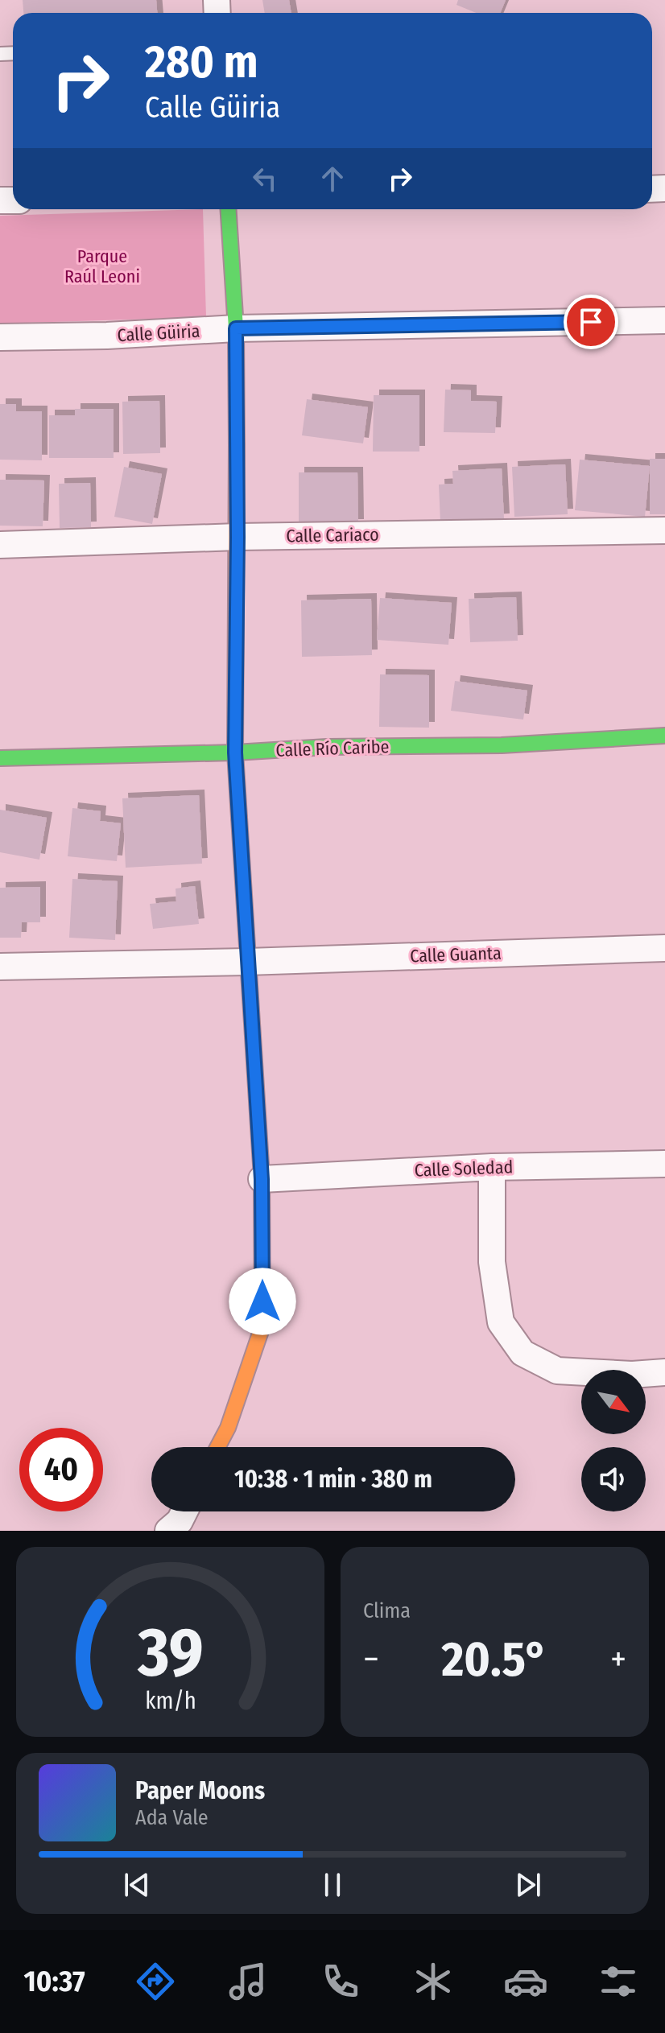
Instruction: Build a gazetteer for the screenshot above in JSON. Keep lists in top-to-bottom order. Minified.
{"streets":{"street":["Calle Güiria","Calle Cariaco","Calle Río Caribe","Calle Guanta","Calle Soledad"]},"parks":["Parque Raúl Leoni"],"north":"bottom right","page":{"turn":["280 m","Calle Güiria"],"limit":"40","trip":"10:38 · 1 min · 380 m","tile":"Clima","heat":["−","20.5°","+"],"song":["Paper Moons","Ada Vale"],"tabs":"10:37","gauge":["39","km/h"]}}
